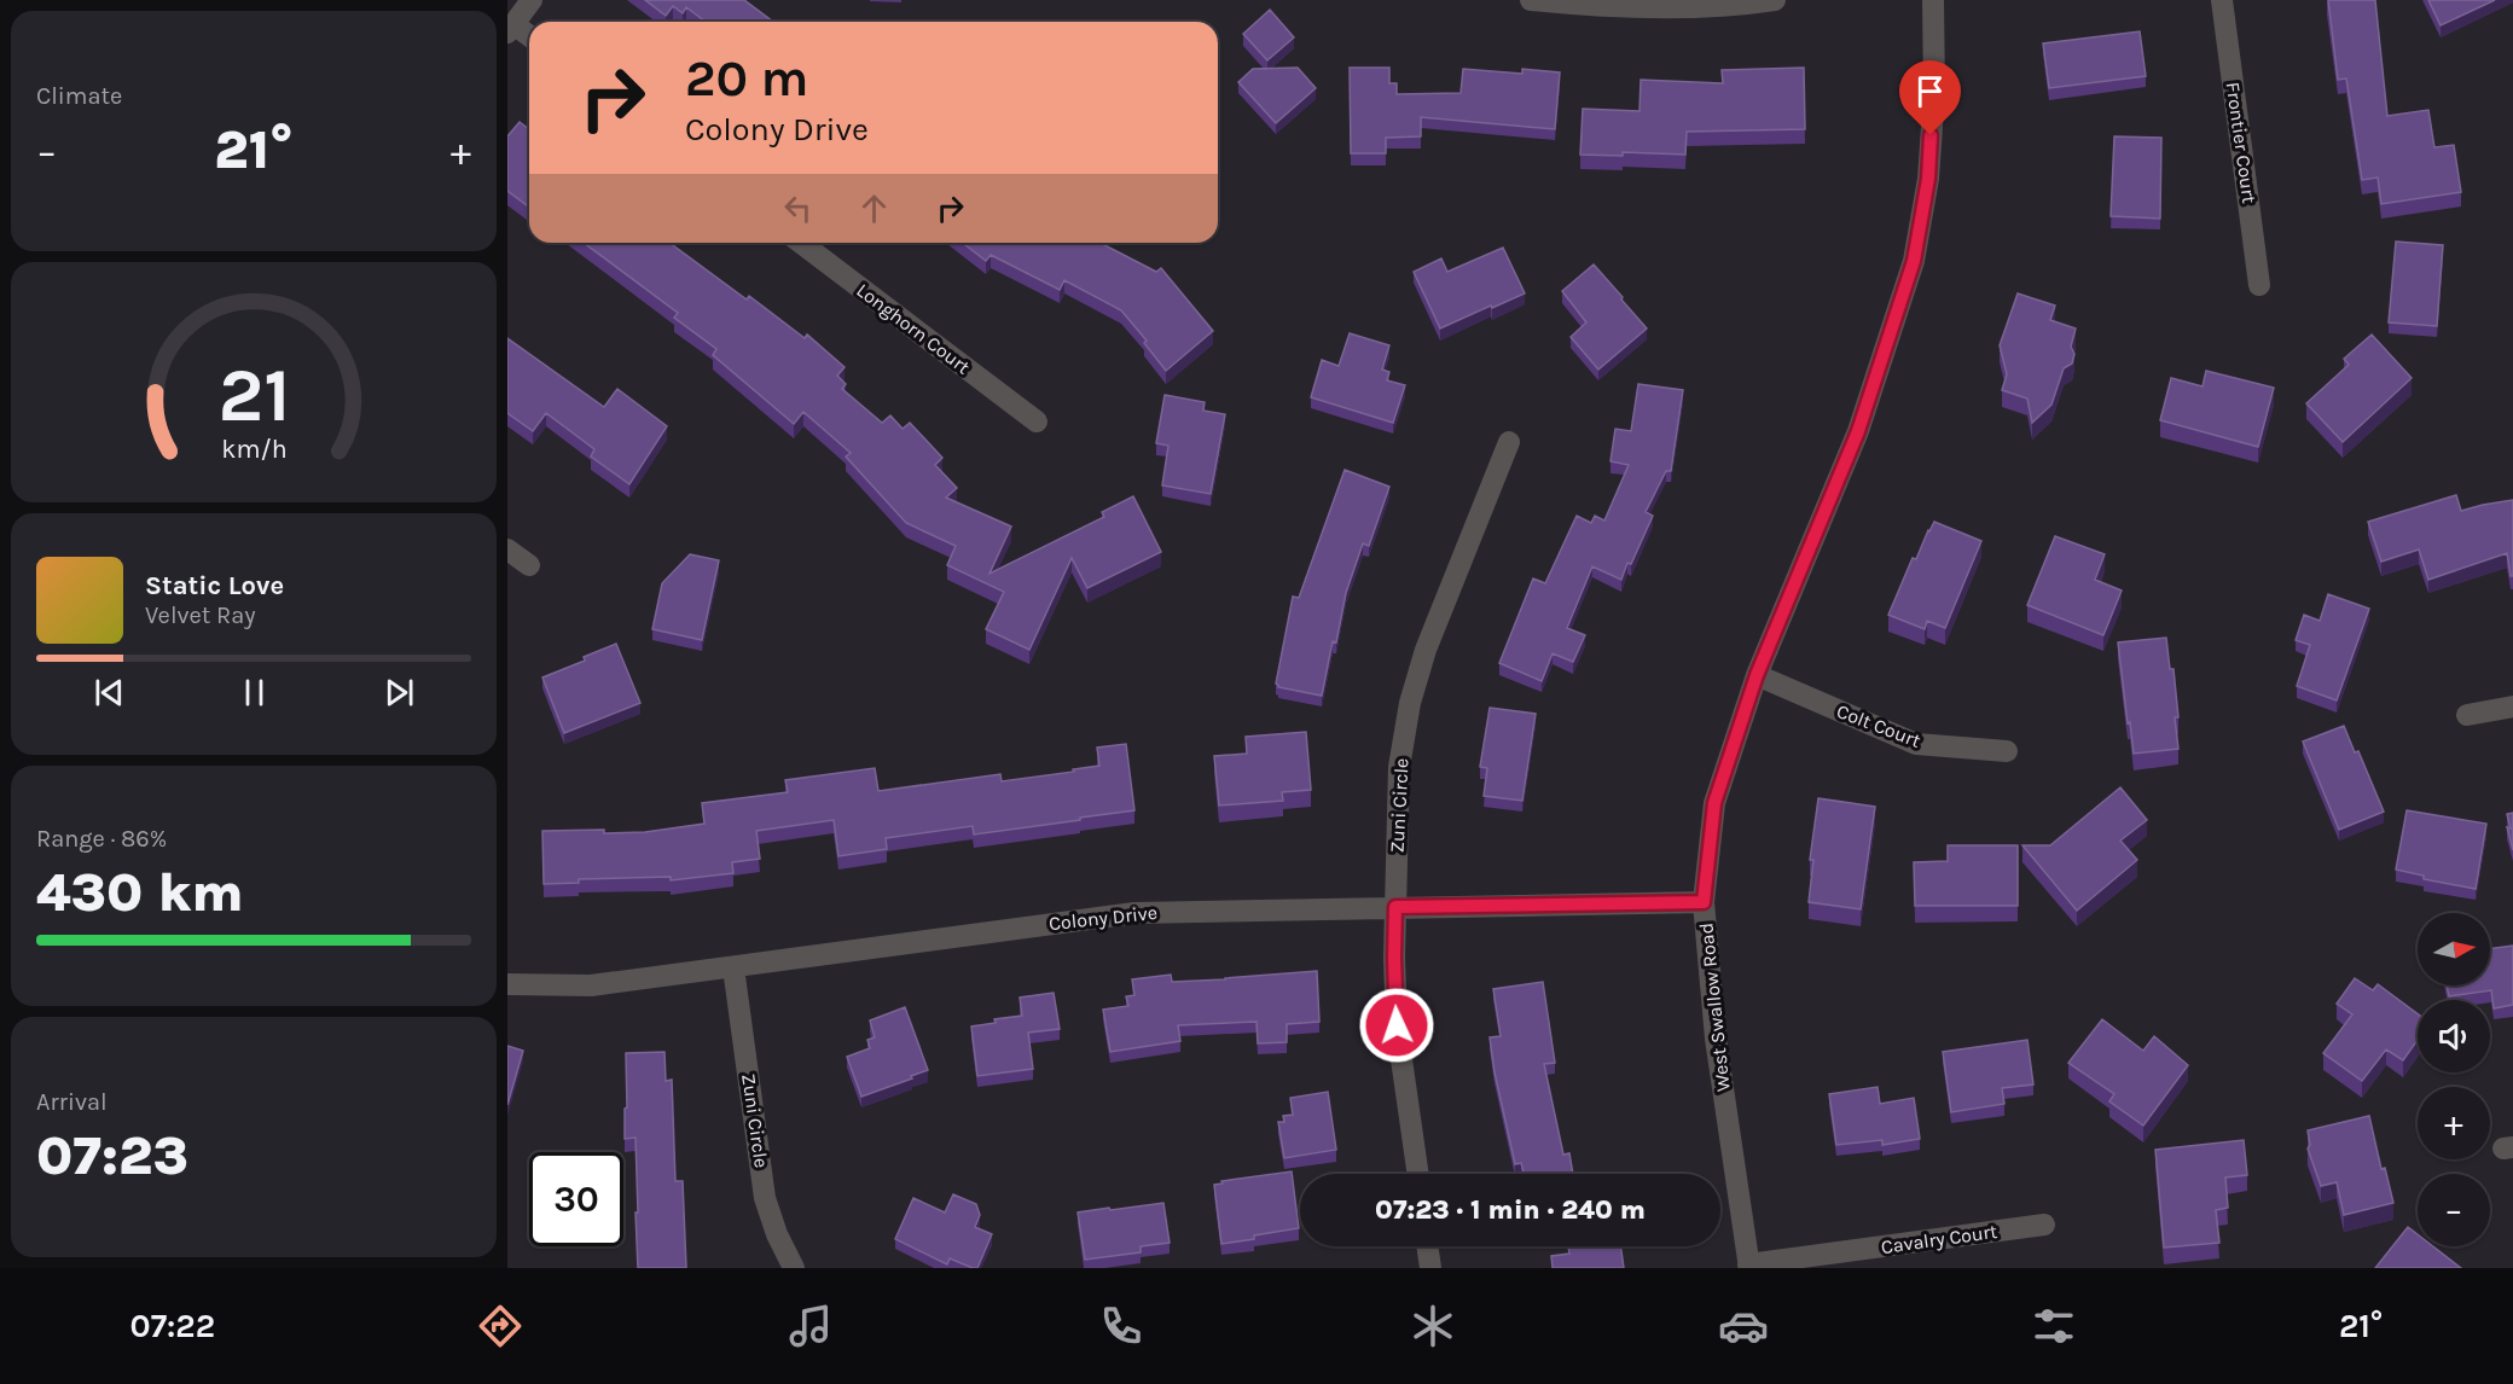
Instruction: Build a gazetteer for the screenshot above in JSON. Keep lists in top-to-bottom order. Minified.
{"streets":{"street":["Frontier Court","Longhorn Court","Colt Court","Zuni Circle","Colony Drive","West Swallow Road","Cavalry Court"]},"crossings":[["Colt Court","West Swallow Road"],["Zuni Circle","Colony Drive"],["Colony Drive","West Swallow Road"],["West Swallow Road","Cavalry Court"]],"north":"right","page":{"tile":["Climate",["Range · 86%","430 km"],["Arrival","07:23"]],"turn":["20 m","Colony Drive"],"heat":["−","21°","+"],"song":["Static Love","Velvet Ray"],"map_buttons":["+","−"],"limit":"30","trip":"07:23 · 1 min · 240 m","tabs":["07:22","21°"],"gauge":["21","km/h"]}}
